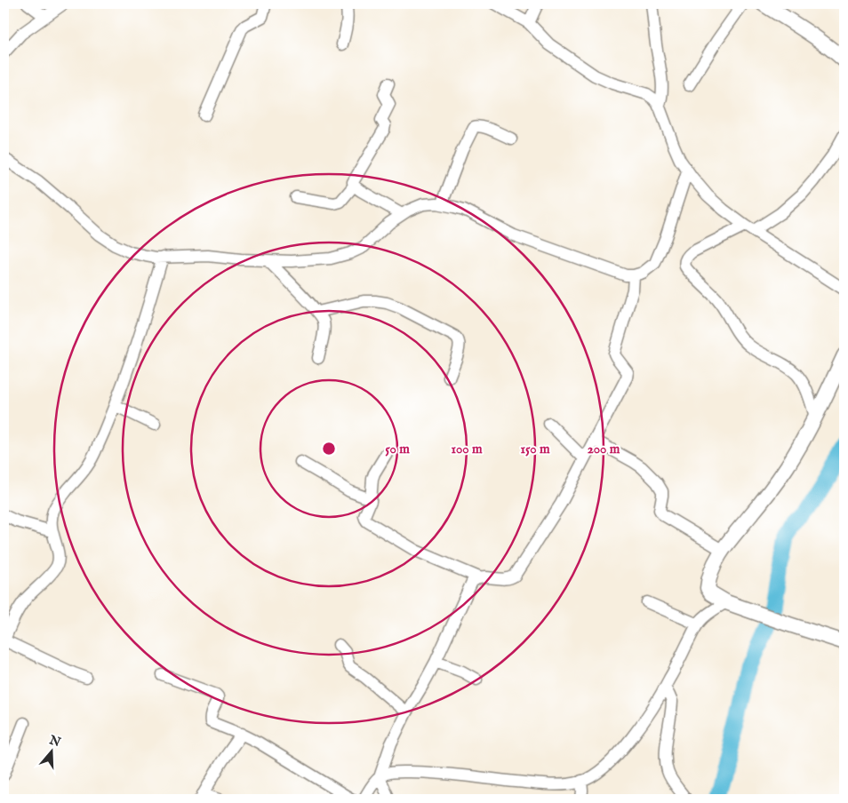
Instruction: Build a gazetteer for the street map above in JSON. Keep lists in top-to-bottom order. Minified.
{"north":"top","rings":["50 m","100 m","150 m","200 m"]}
